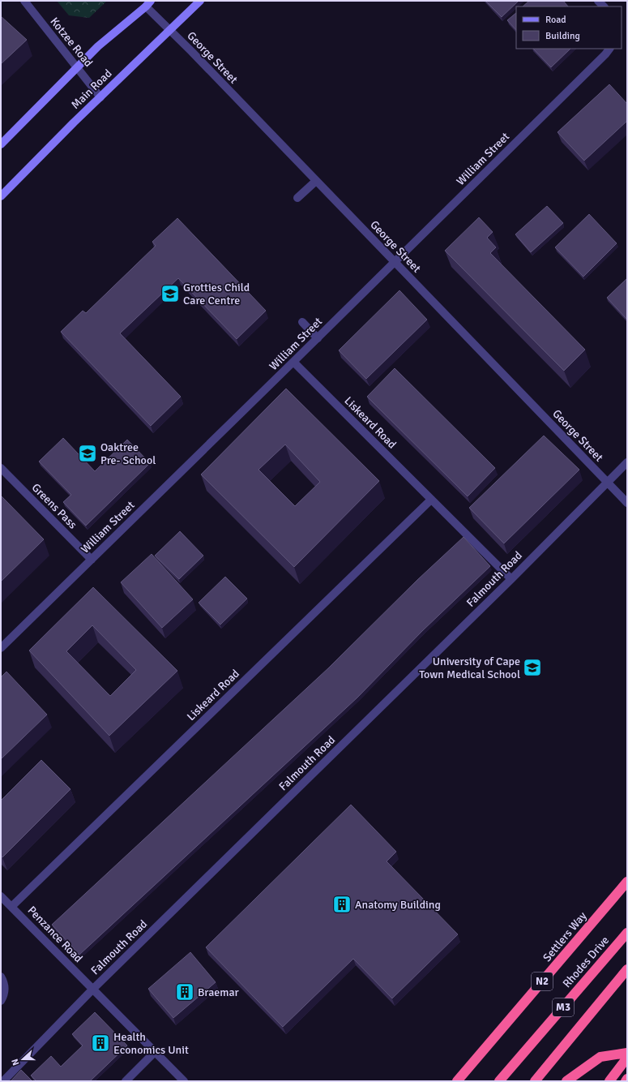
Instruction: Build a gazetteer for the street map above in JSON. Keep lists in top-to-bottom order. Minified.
{"streets":{"highway":["Settlers Way","Rhodes Drive","N2","M3"],"main road":["Main Road"],"street":["Kotzee Road","George Street","William Street","Liskeard Road","Greens Pass","Falmouth Road","Penzance Road"]},"crossings":[["Kotzee Road","Main Road"],["George Street","Main Road"],["George Street","William Street"],["George Street","Falmouth Road"],["William Street","Liskeard Road"],["William Street","Greens Pass"],["Liskeard Road","Falmouth Road"],["Liskeard Road","Penzance Road"],["Falmouth Road","Penzance Road"]],"places":{"school or university":["Grotties Child Care Centre","Oaktree Pre- School","University of Cape Town Medical School"],"building":["Anatomy Building","Braemar","Health Economics Unit"]},"legend":["Road","Building"],"north":"left"}
